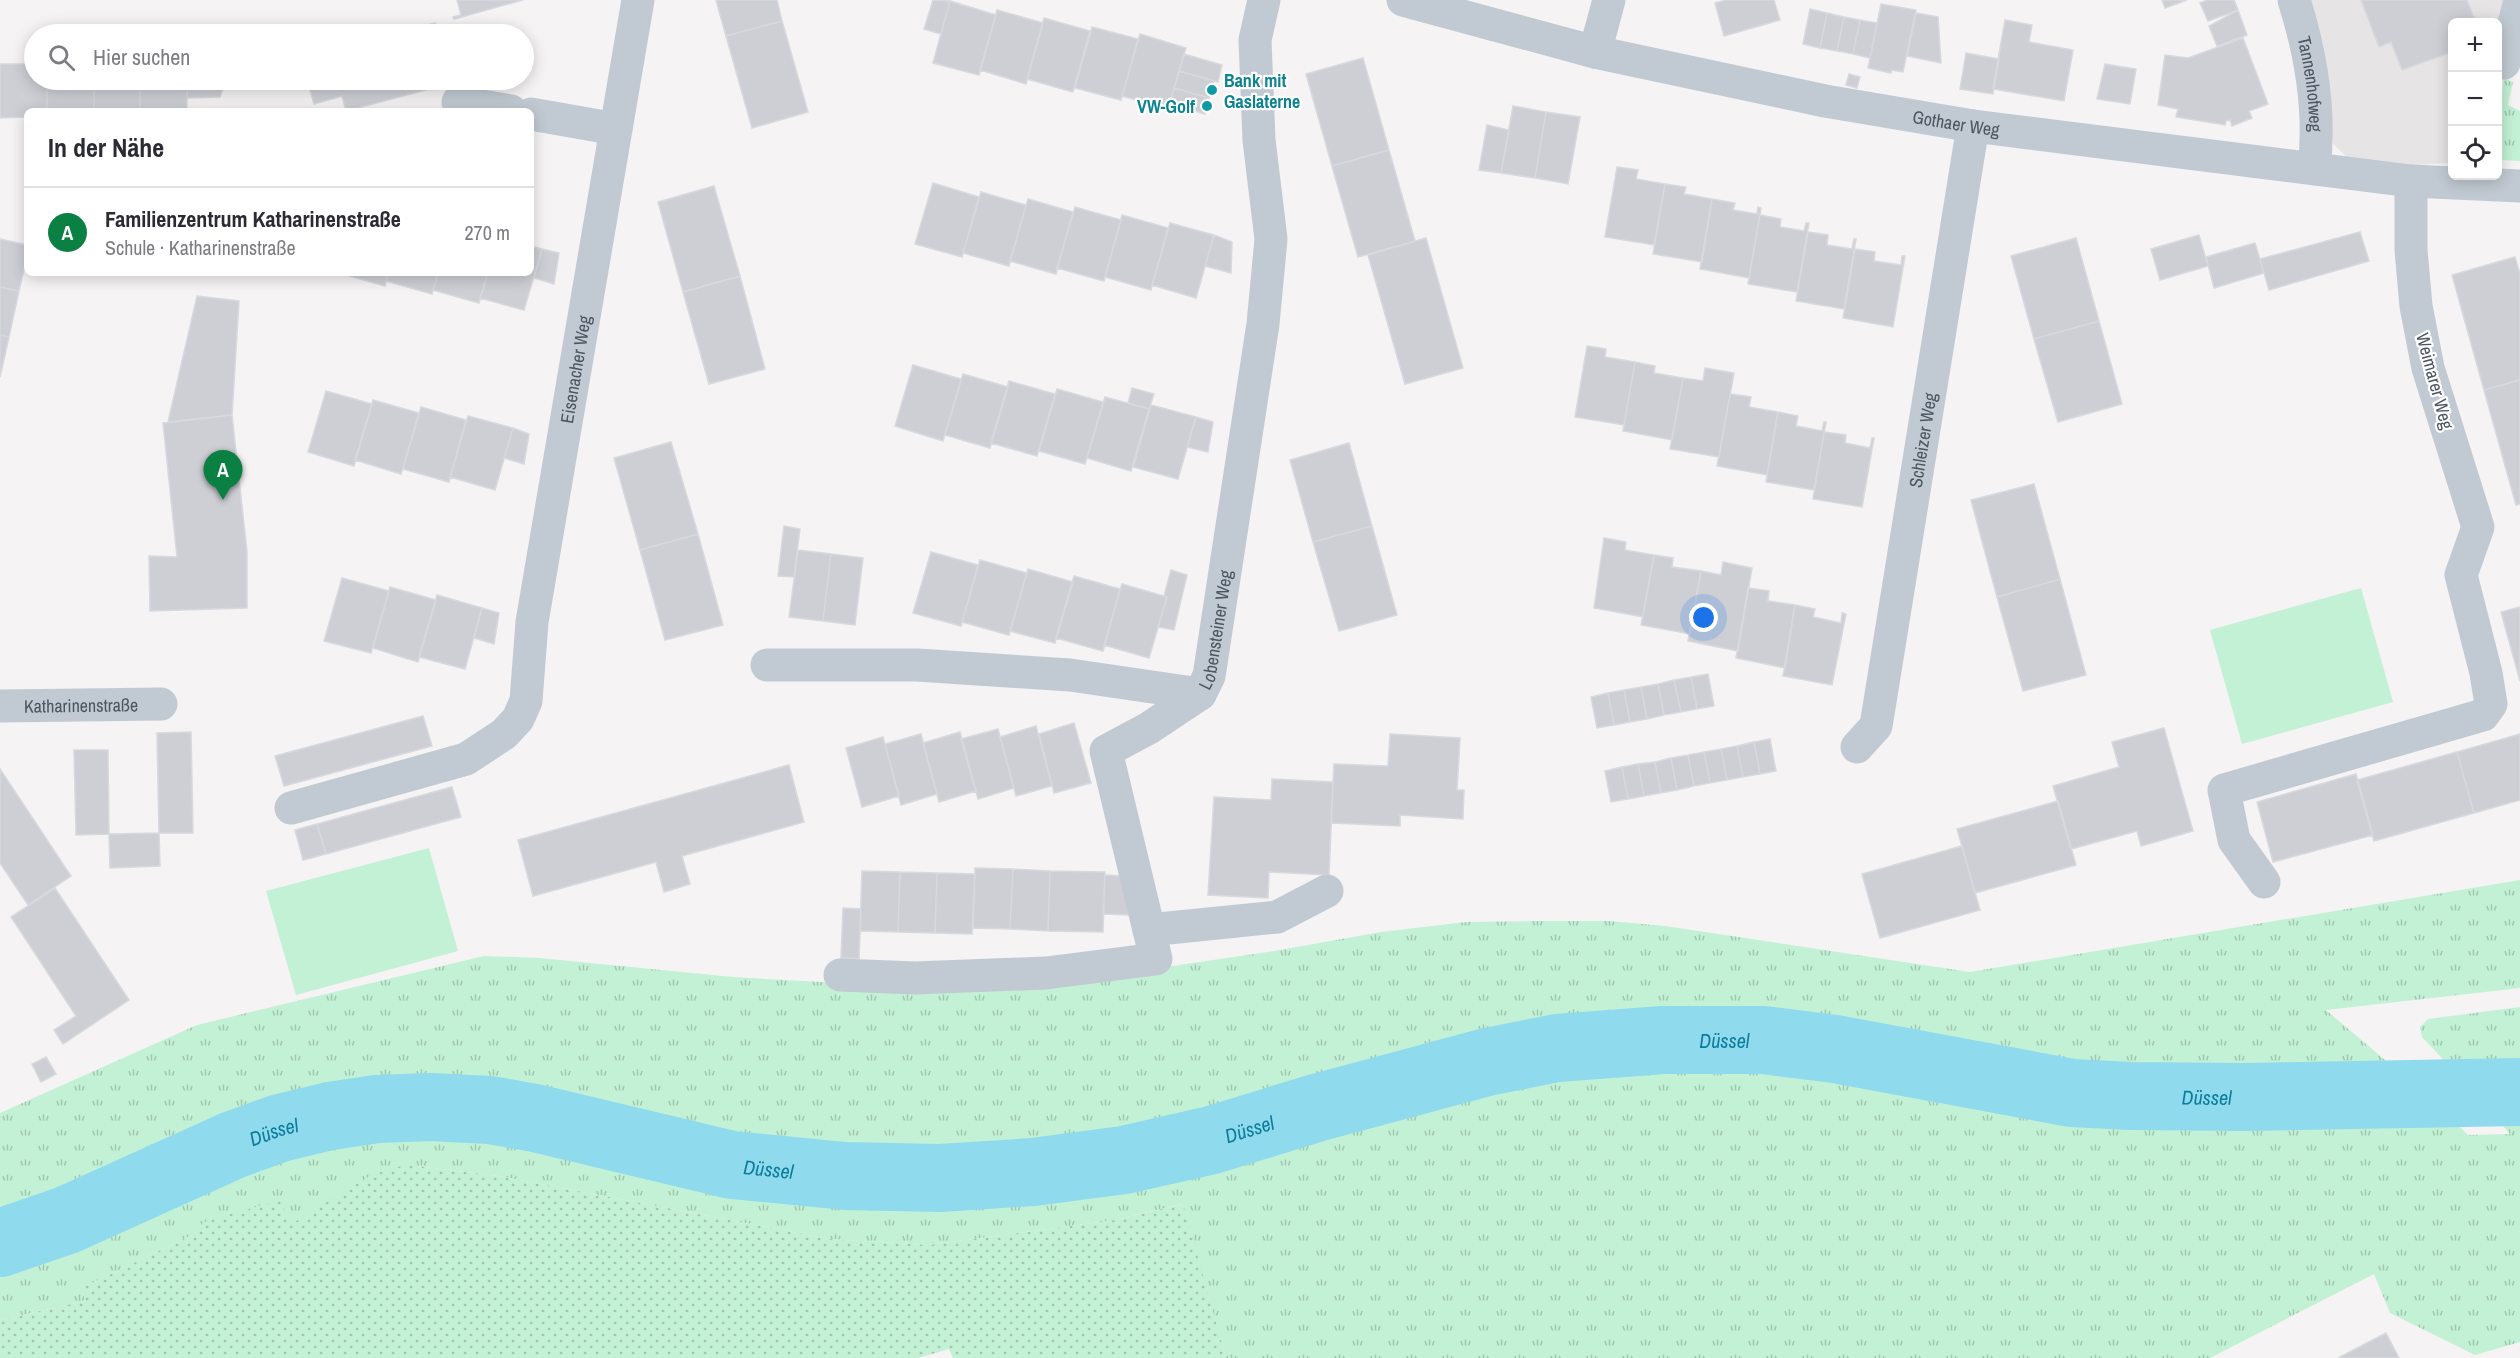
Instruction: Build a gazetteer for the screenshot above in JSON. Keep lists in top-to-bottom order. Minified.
{"streets":{"street":["Tannenhofweg","Gothaer Weg","Eisenacher Weg","Weimarer Weg","Schleizer Weg","Lobensteiner Weg","Katharinenstraße"]},"crossings":[["Tannenhofweg","Gothaer Weg"],["Gothaer Weg","Weimarer Weg"],["Gothaer Weg","Schleizer Weg"]],"water":["Düssel"],"places":["Bank mit Gaslaterne","VW-Golf"],"page":{"map_buttons":["+","−"],"search":"Hier suchen","heading":"In der Nähe","list":[{"mark":"A","name":"Familienzentrum Katharinenstraße","note":"Schule · Katharinenstraße","value":"270 m"}],"pins":"A"}}
